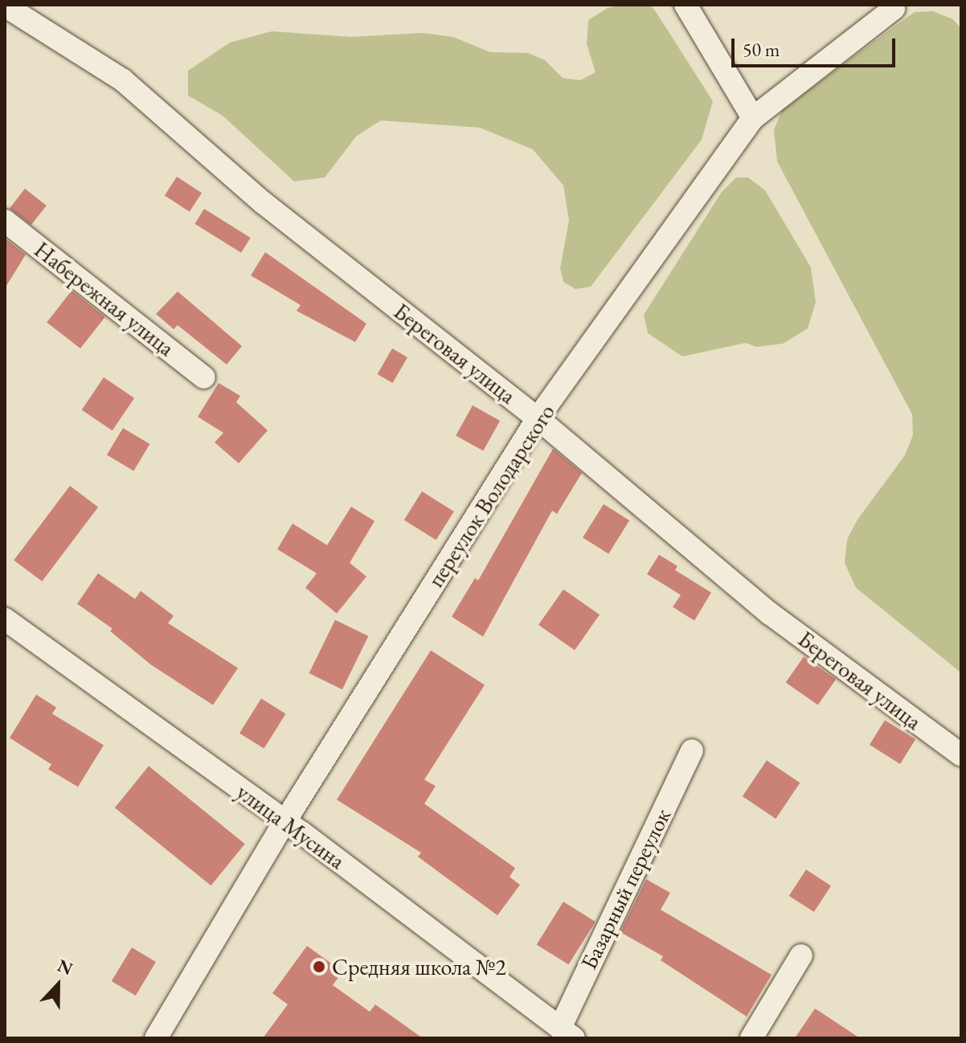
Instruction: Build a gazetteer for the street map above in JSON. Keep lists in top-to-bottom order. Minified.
{"streets":{"street":["Набережная улица","Береговая улица","переулок Володарского","улица Мусина","Базарный переулок"]},"crossings":[["Береговая улица","переулок Володарского"],["переулок Володарского","улица Мусина"],["улица Мусина","Базарный переулок"]],"places":["Средняя школа №2"],"scale_bar":"50 m","north":"top"}
